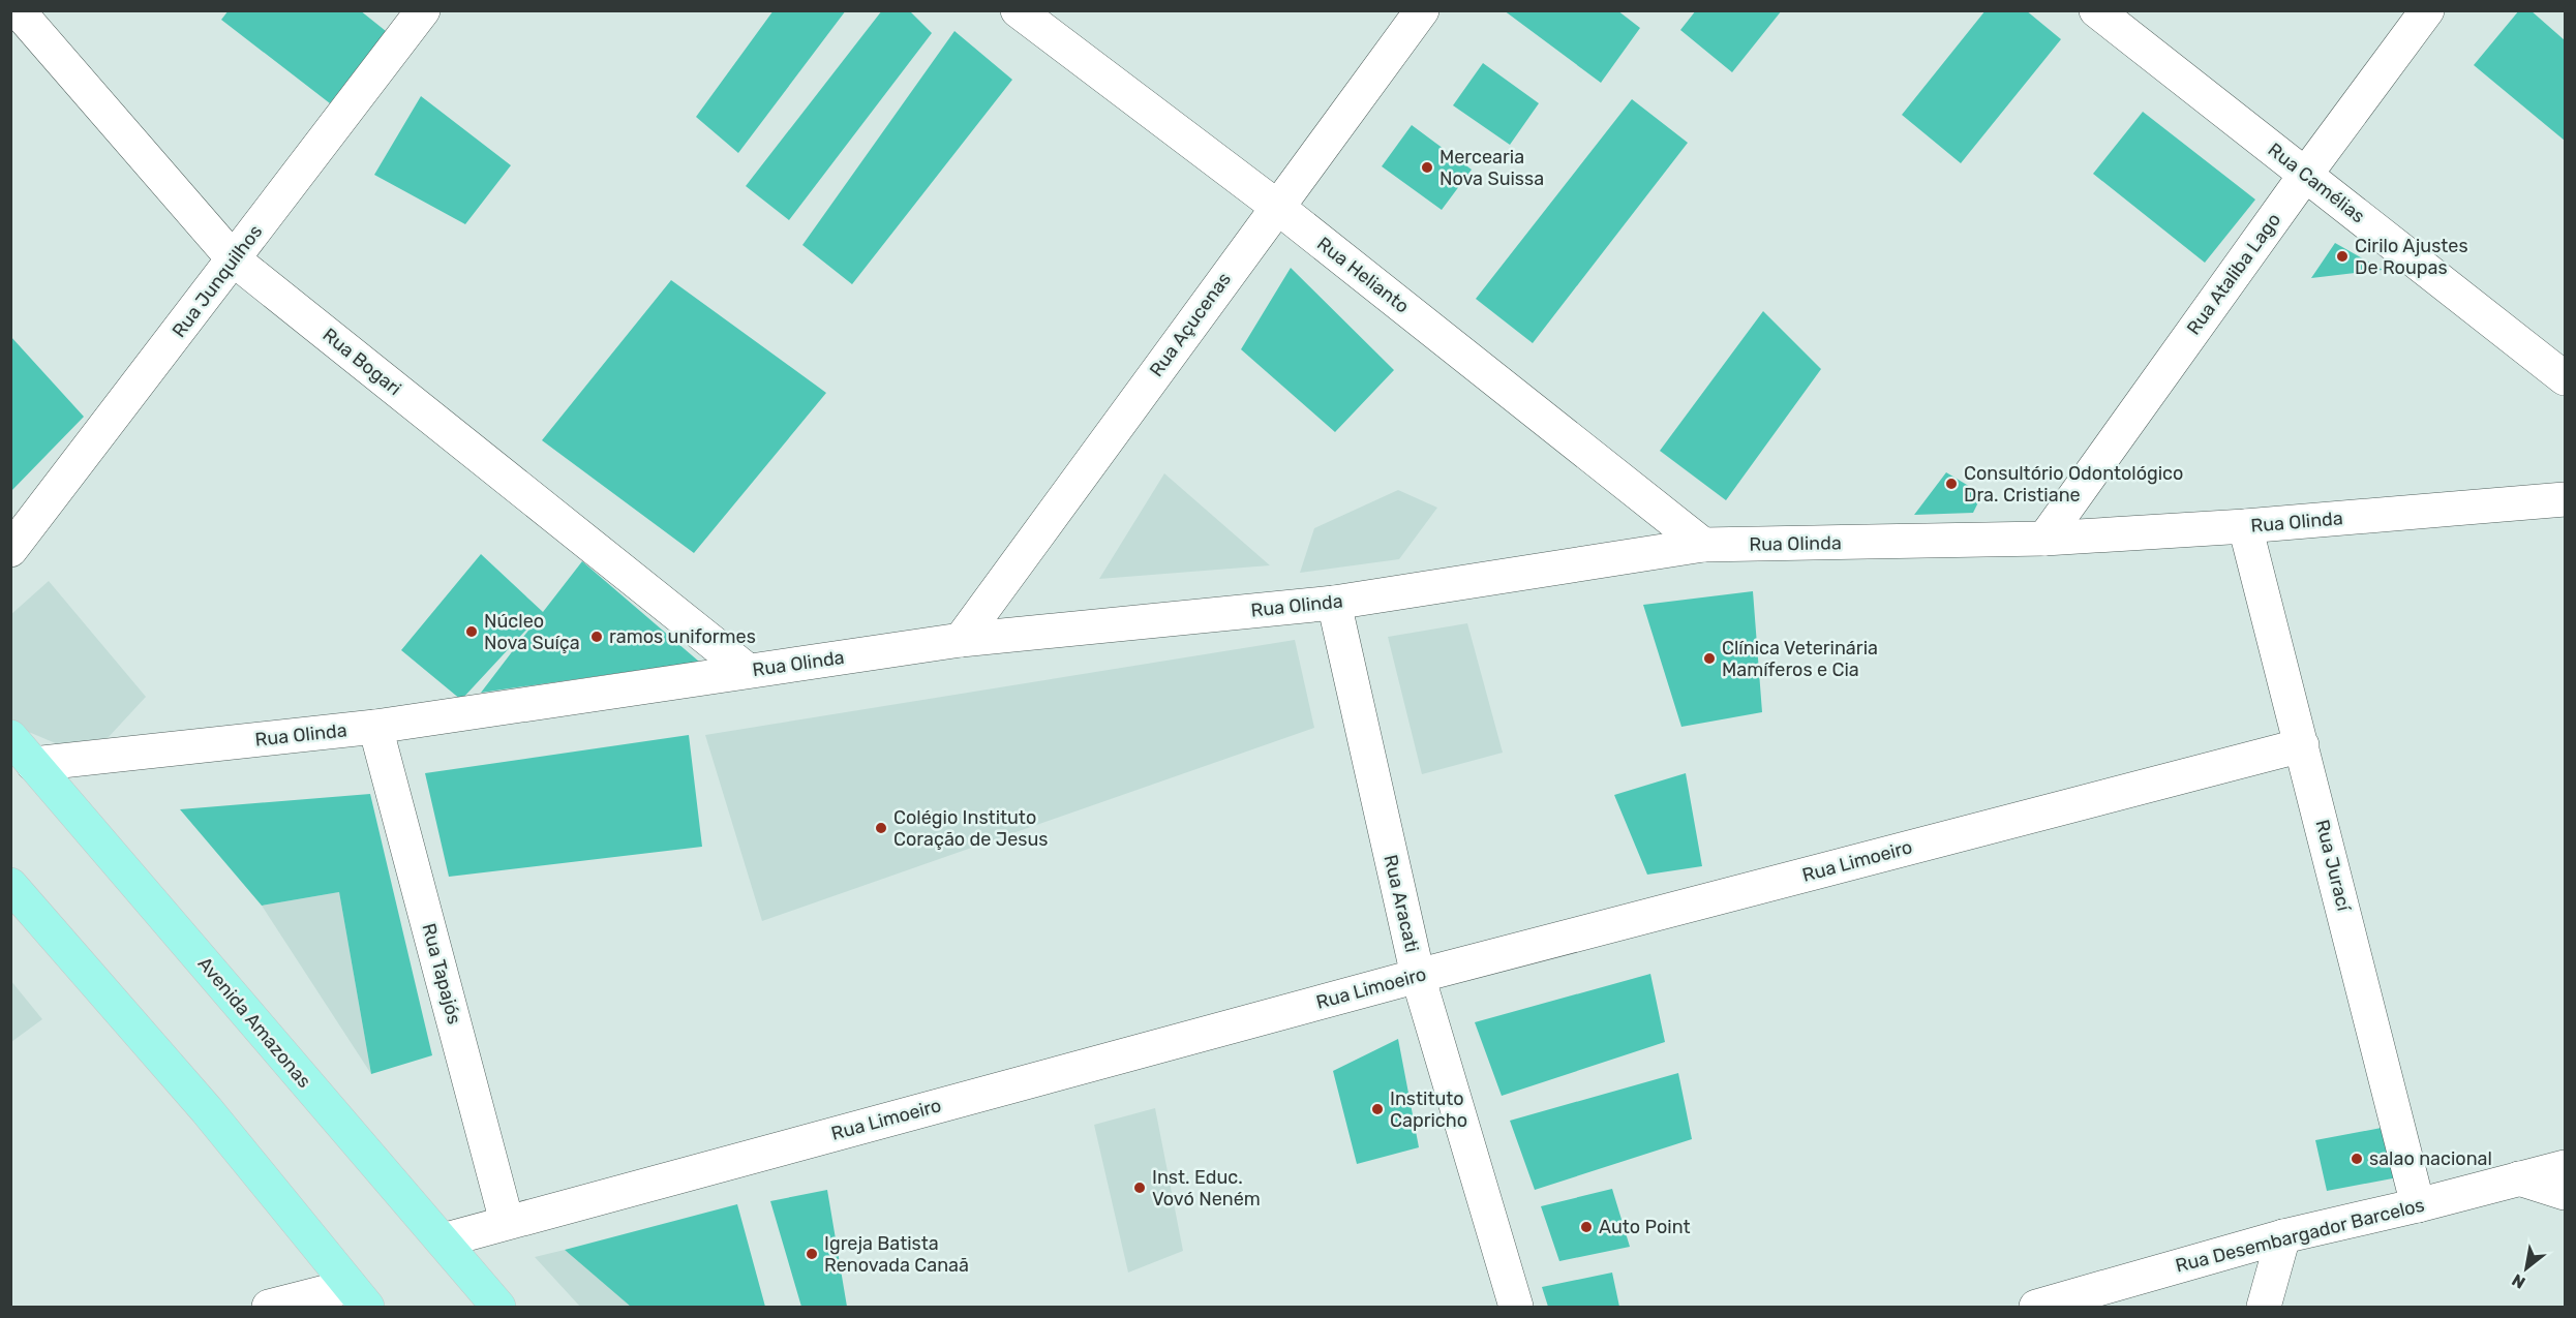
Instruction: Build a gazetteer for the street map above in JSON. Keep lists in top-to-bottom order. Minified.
{"streets":{"main road":["Avenida Amazonas"],"street":["Rua Camélias","Rua Ataliba Lago","Rua Helianto","Rua Junquilhos","Rua Açucenas","Rua Bogari","Rua Olinda","Rua Limoeiro","Rua Jurací","Rua Aracati","Rua Tapajós","Rua Desembargador Barcelos"]},"crossings":[["Rua Camélias","Rua Ataliba Lago"],["Rua Ataliba Lago","Rua Olinda"],["Rua Helianto","Rua Açucenas"],["Rua Helianto","Rua Olinda"],["Rua Junquilhos","Rua Bogari"],["Rua Açucenas","Rua Olinda"],["Rua Bogari","Rua Olinda"],["Rua Olinda","Rua Jurací"],["Rua Olinda","Rua Aracati"],["Rua Olinda","Rua Tapajós"],["Rua Olinda","Avenida Amazonas"],["Rua Limoeiro","Rua Jurací"],["Rua Limoeiro","Rua Aracati"],["Rua Limoeiro","Rua Tapajós"],["Rua Limoeiro","Avenida Amazonas"],["Rua Jurací","Rua Desembargador Barcelos"]],"places":["Mercearia Nova Suissa","Cirilo Ajustes De Roupas","Consultório Odontológico Dra. Cristiane","Núcleo Nova Suíça","ramos uniformes","Clínica Veterinária Mamíferos e Cia","Colégio Instituto Coração de Jesus","Instituto Capricho","salao nacional","Inst. Educ. Vovó Neném","Auto Point","Igreja Batista Renovada Canaã"],"north":"bottom left"}
